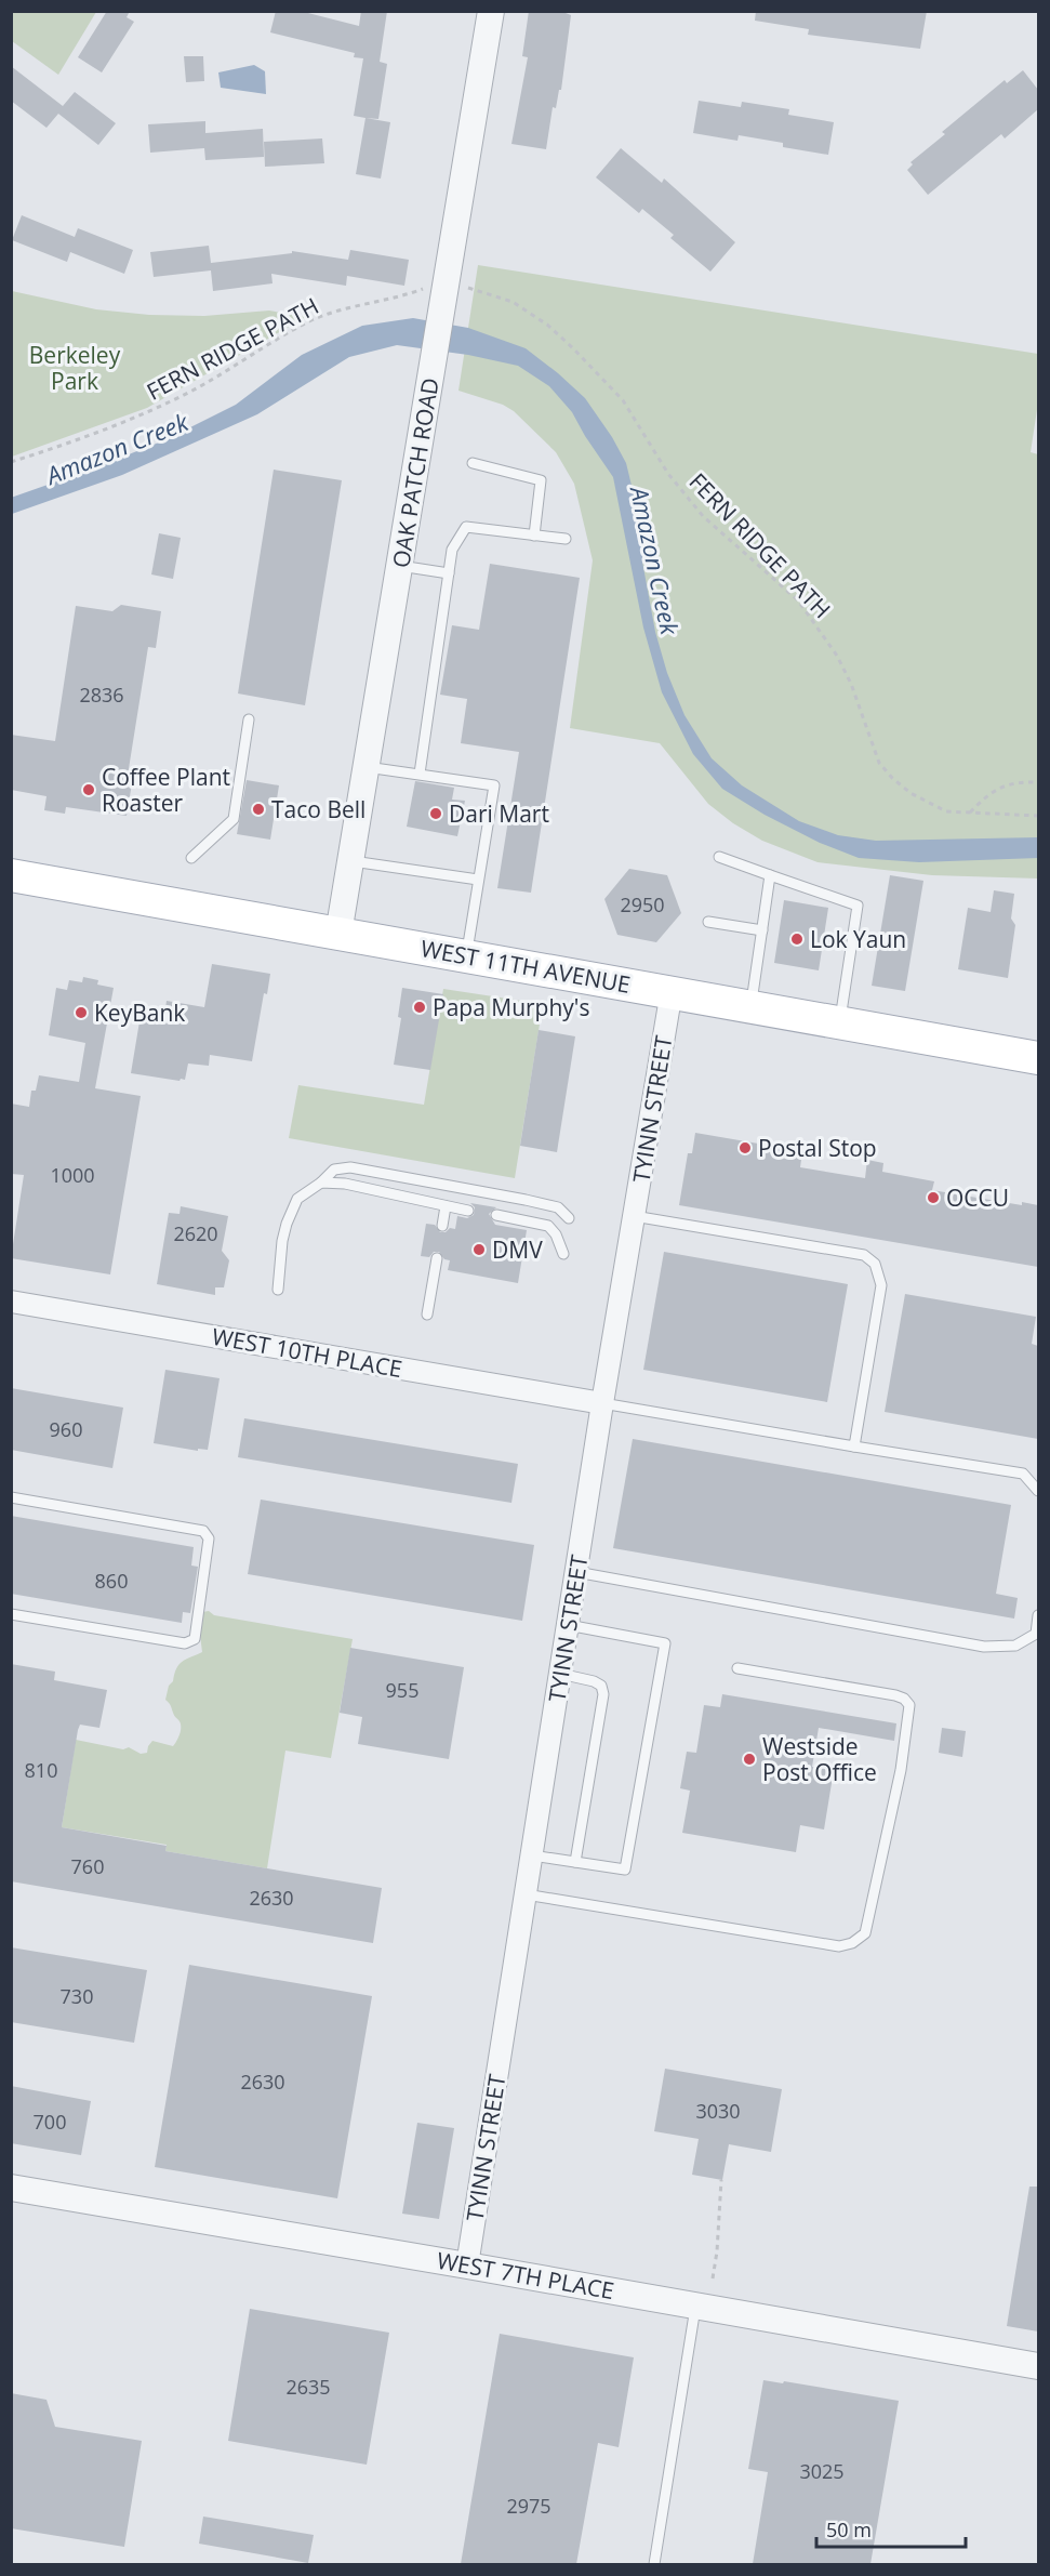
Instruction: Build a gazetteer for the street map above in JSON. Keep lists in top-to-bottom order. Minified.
{"streets":{"main road":["WEST 11TH AVENUE"],"street":["OAK PATCH ROAD","TYINN STREET","WEST 10TH PLACE","WEST 7TH PLACE"],"path":["FERN RIDGE PATH"]},"crossings":[["FERN RIDGE PATH","OAK PATCH ROAD"],["OAK PATCH ROAD","WEST 11TH AVENUE"],["WEST 11TH AVENUE","TYINN STREET"],["TYINN STREET","WEST 10TH PLACE"],["TYINN STREET","WEST 7TH PLACE"]],"water":["Amazon Creek"],"parks":["Berkeley Park"],"places":["Coffee Plant Roaster","Taco Bell","Dari Mart","Lok Yaun","Papa Murphy's","KeyBank","Postal Stop","OCCU","DMV","Westside Post Office"],"house_numbers":["2836","2950","1000","2620","960","860","955","810","760","2630","730","2630","3030","700","2635","3025","2975"],"scale_bar":"50 m"}
